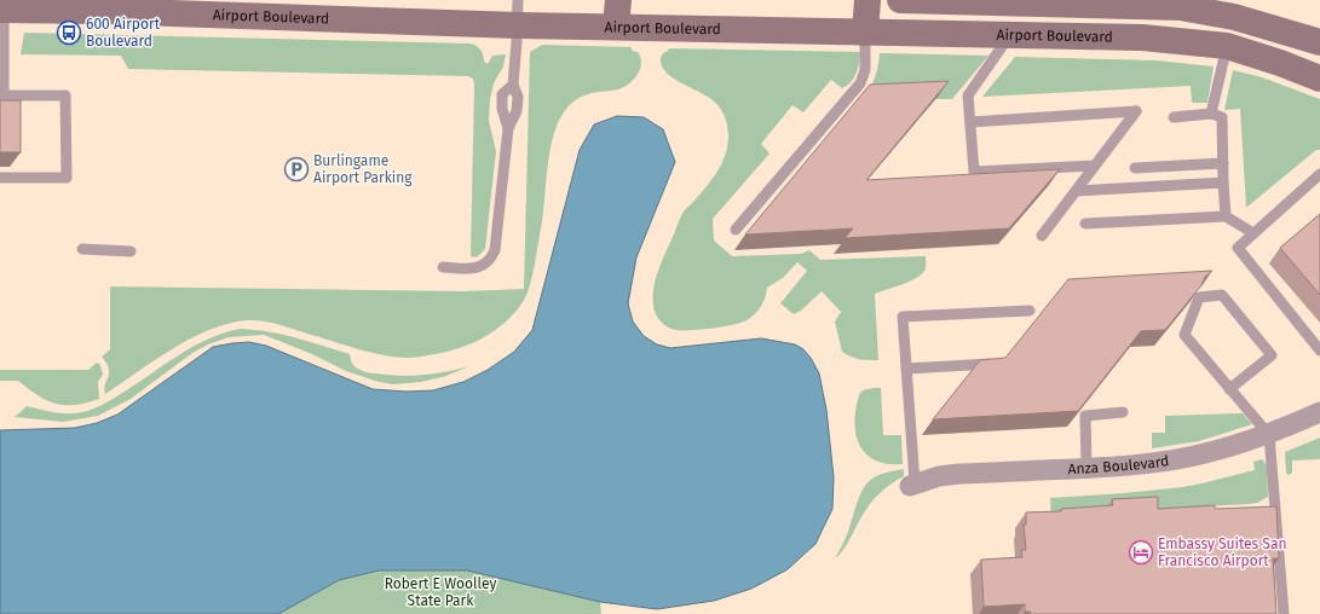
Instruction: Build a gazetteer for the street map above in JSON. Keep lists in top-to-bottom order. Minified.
{"streets":{"main road":["Airport Boulevard"],"street":["Anza Boulevard"]},"parks":["Robert E Woolley State Park"],"places":{"bus stop":["600 Airport Boulevard"],"parking":["Burlingame Airport Parking"],"hotel":["Embassy Suites San Francisco Airport"]}}
